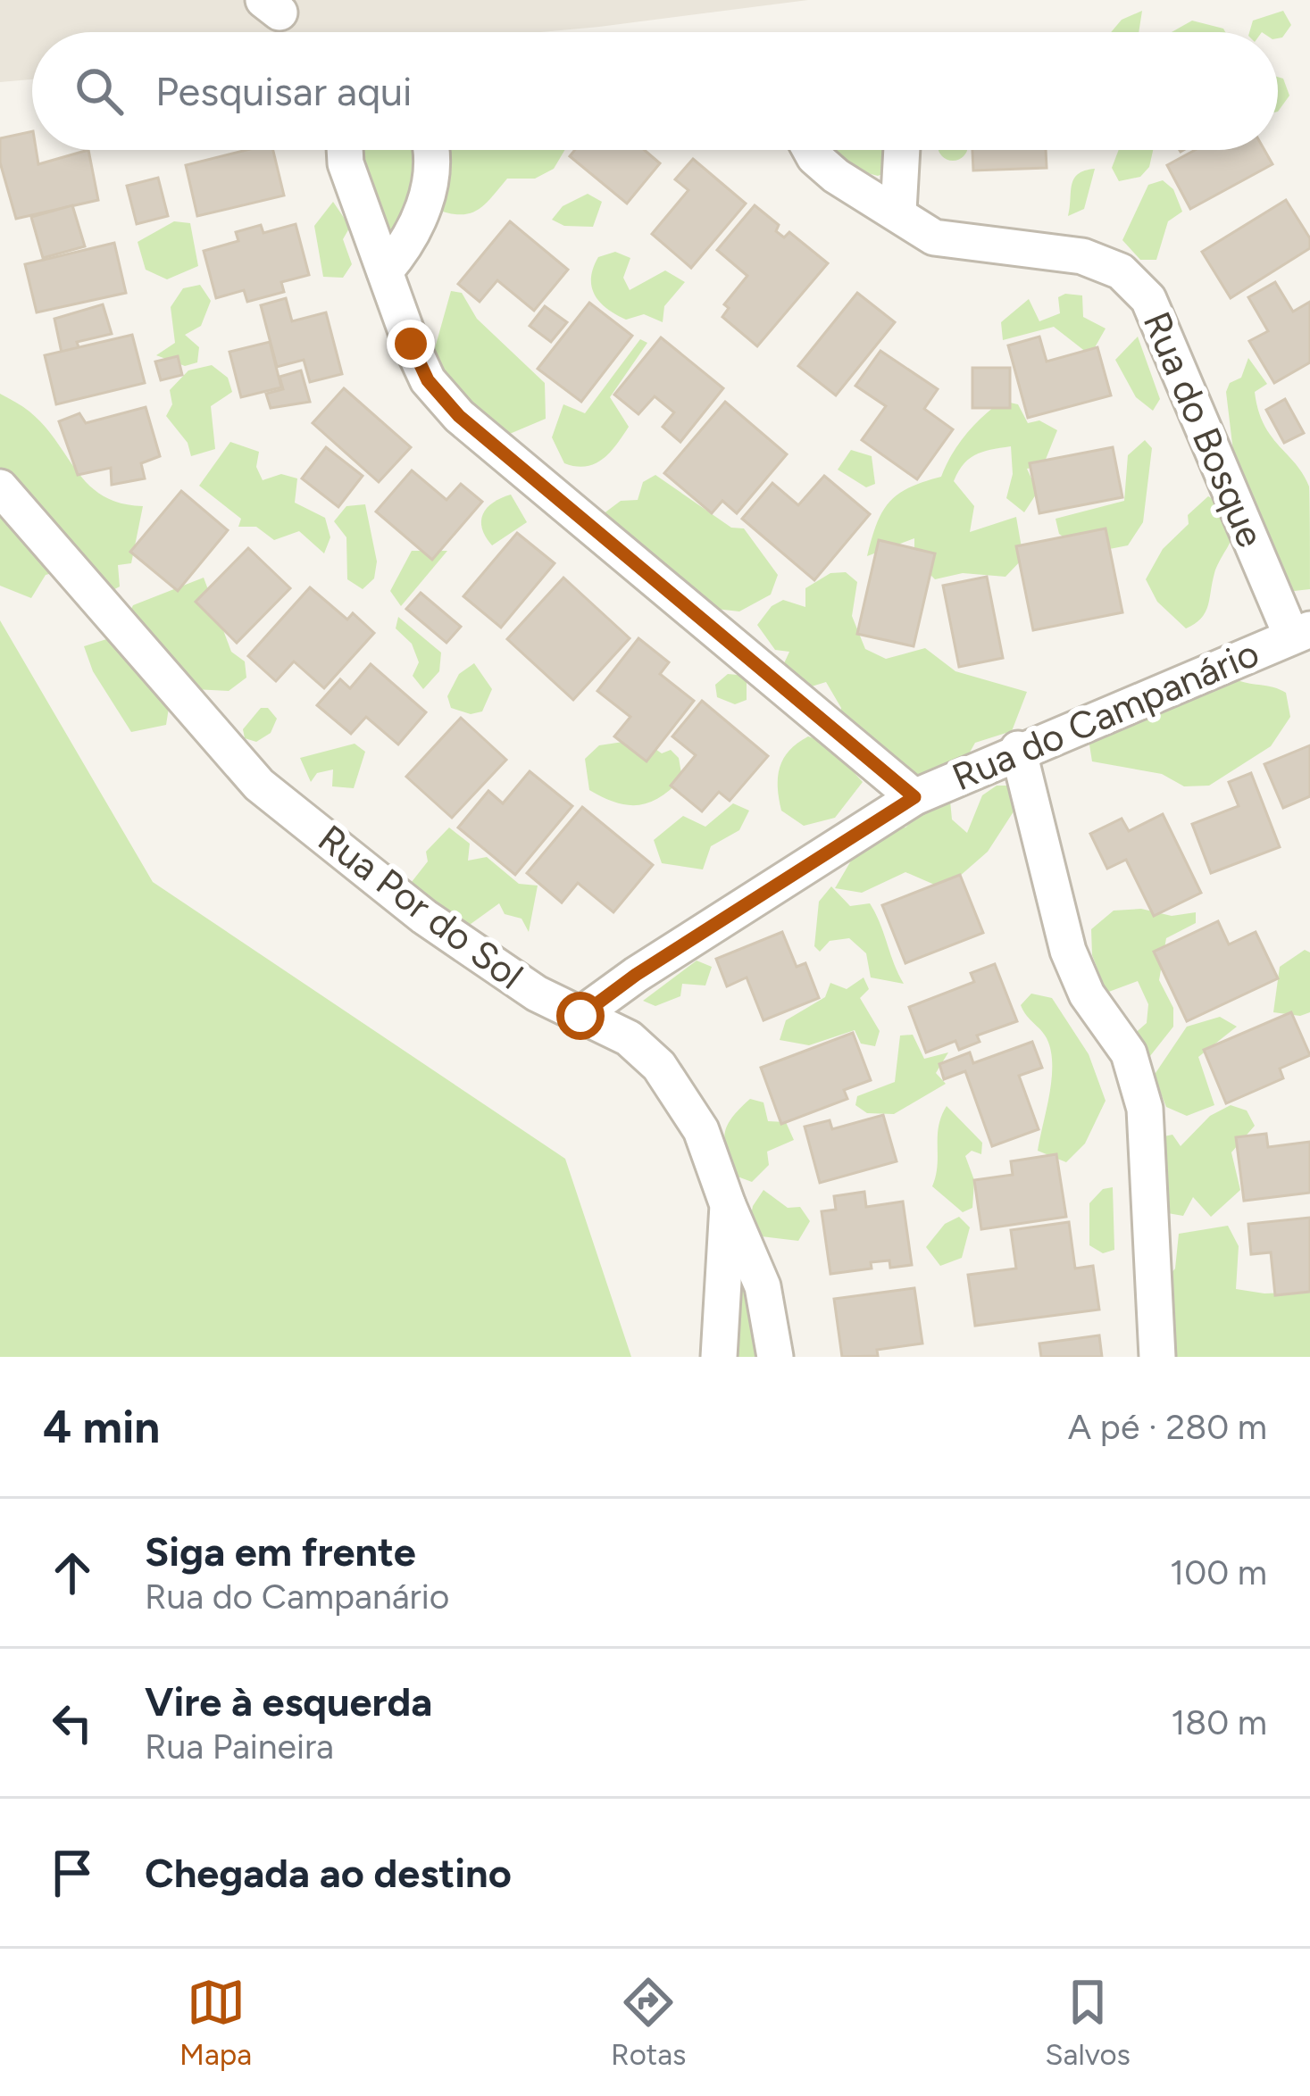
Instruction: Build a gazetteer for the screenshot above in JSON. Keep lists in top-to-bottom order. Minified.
{"streets":{"street":["Rua do Bosque","Rua do Campanário","Rua Por do Sol"]},"crossings":[["Rua do Bosque","Rua do Campanário"],["Rua do Campanário","Rua Por do Sol"]],"page":{"search":"Pesquisar aqui","heading":["4 min","A pé · 280 m"],"list":[["Siga em frente","Rua do Campanário","100 m"],["Vire à esquerda","Rua Paineira","180 m"],"Chegada ao destino"],"nav":["Mapa","Rotas","Salvos"]}}
